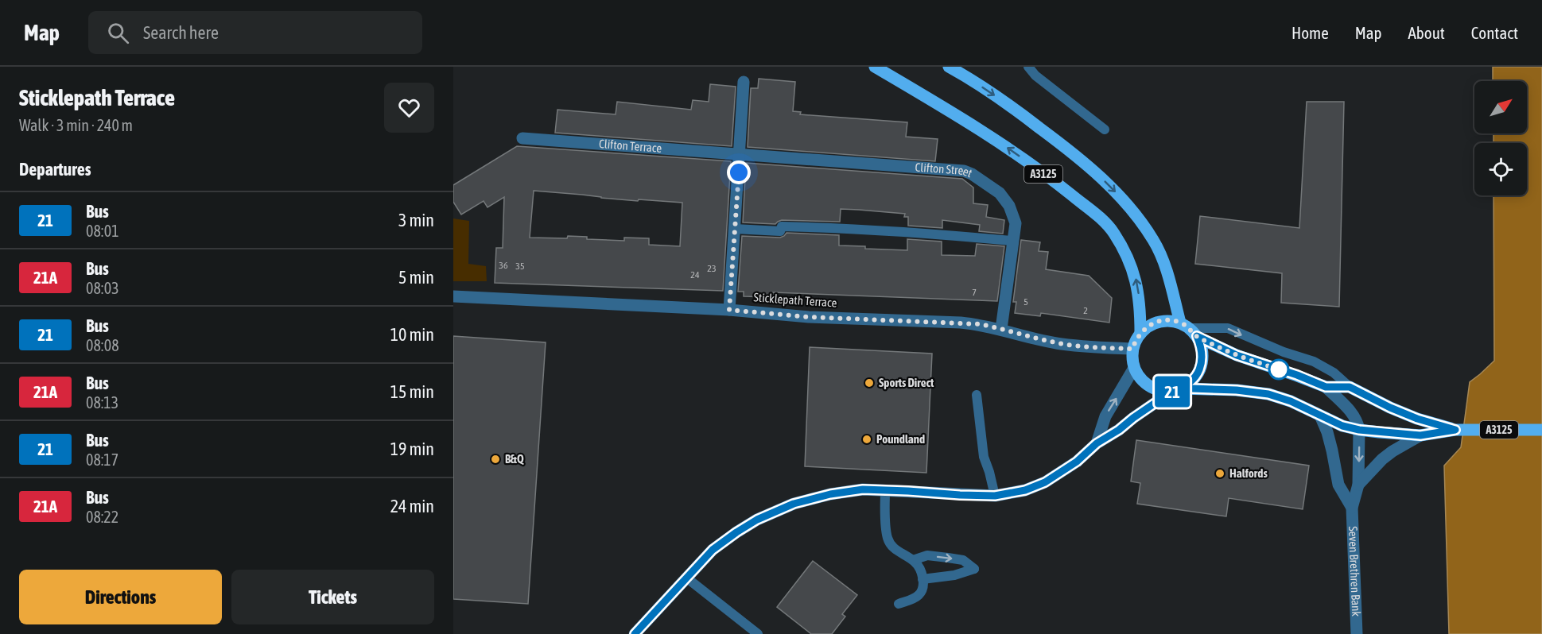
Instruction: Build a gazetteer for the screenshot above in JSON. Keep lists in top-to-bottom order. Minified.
{"streets":{"main road":["A3125"],"street":["Clifton Terrace","Clifton Street","Sticklepath Terrace","Seven Brethren Bank"]},"crossings":[["Clifton Terrace","Clifton Street"],["Clifton Street","Sticklepath Terrace"],["A3125","Sticklepath Terrace"],["A3125","Seven Brethren Bank"]],"places":["Sports Direct","Poundland","B&Q","Halfords"],"lines":["bus line 21"],"house_numbers":["36","35","23","24","7","5","2"],"north":"top right","page":{"header":"Map","search":"Search here","nav":["Home","Map","About","Contact"],"heading":[["Sticklepath Terrace","Walk · 3 min · 240 m"],"Departures"],"on_map":"21","list":[{"mark":"21","name":"Bus","note":"08:01","value":"3 min"},{"mark":"21A","name":"Bus","note":"08:03","value":"5 min"},{"mark":"21","name":"Bus","note":"08:08","value":"10 min"},{"mark":"21A","name":"Bus","note":"08:13","value":"15 min"},{"mark":"21","name":"Bus","note":"08:17","value":"19 min"},{"mark":"21A","name":"Bus","note":"08:22","value":"24 min"}],"buttons":["Directions","Tickets"]}}
